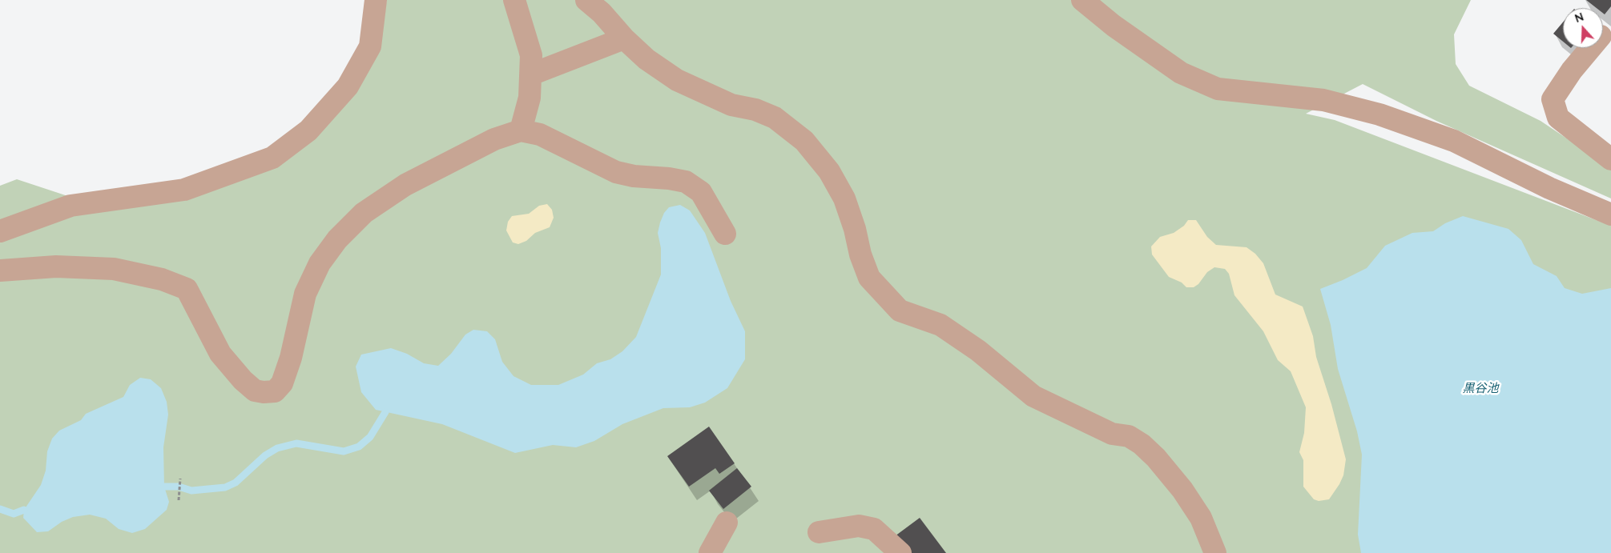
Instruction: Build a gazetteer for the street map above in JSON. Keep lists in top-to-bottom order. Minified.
{"water":["黒谷池"],"north":"top"}
